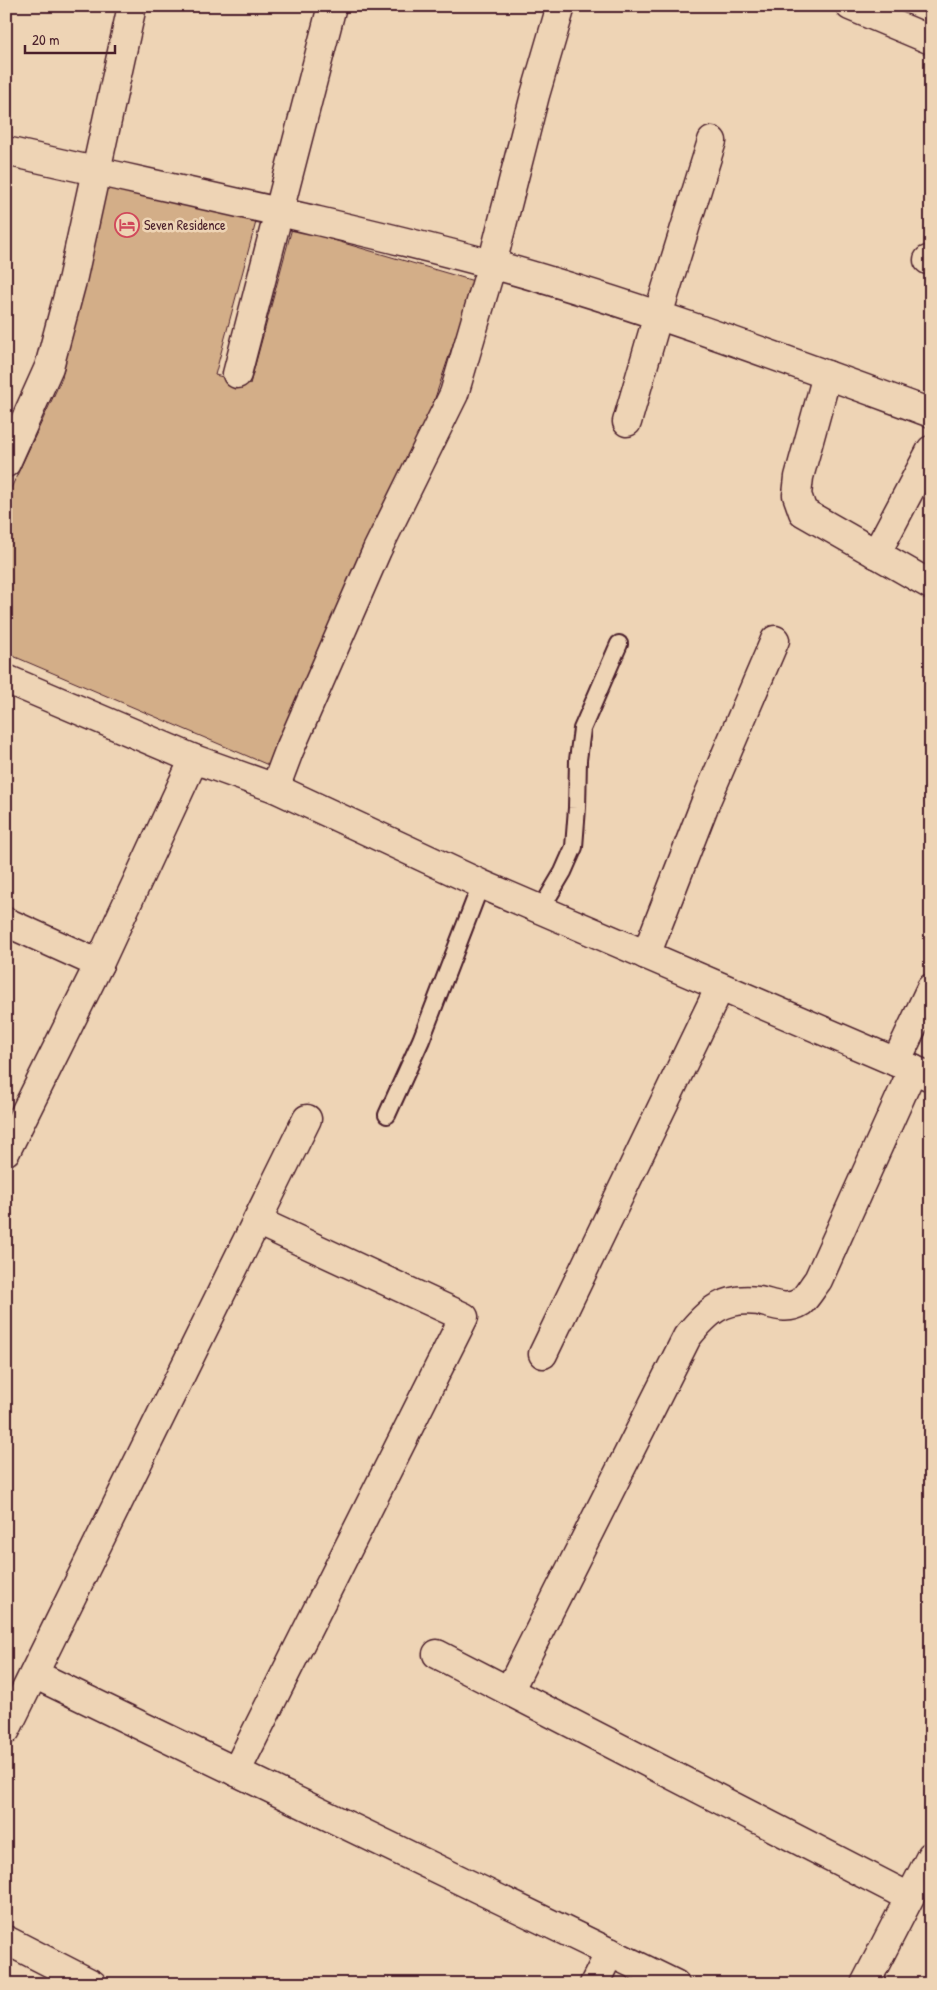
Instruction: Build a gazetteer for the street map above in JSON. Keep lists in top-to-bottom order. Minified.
{"places":{"hotel":["Seven Residence"]},"scale_bar":"20 m"}
